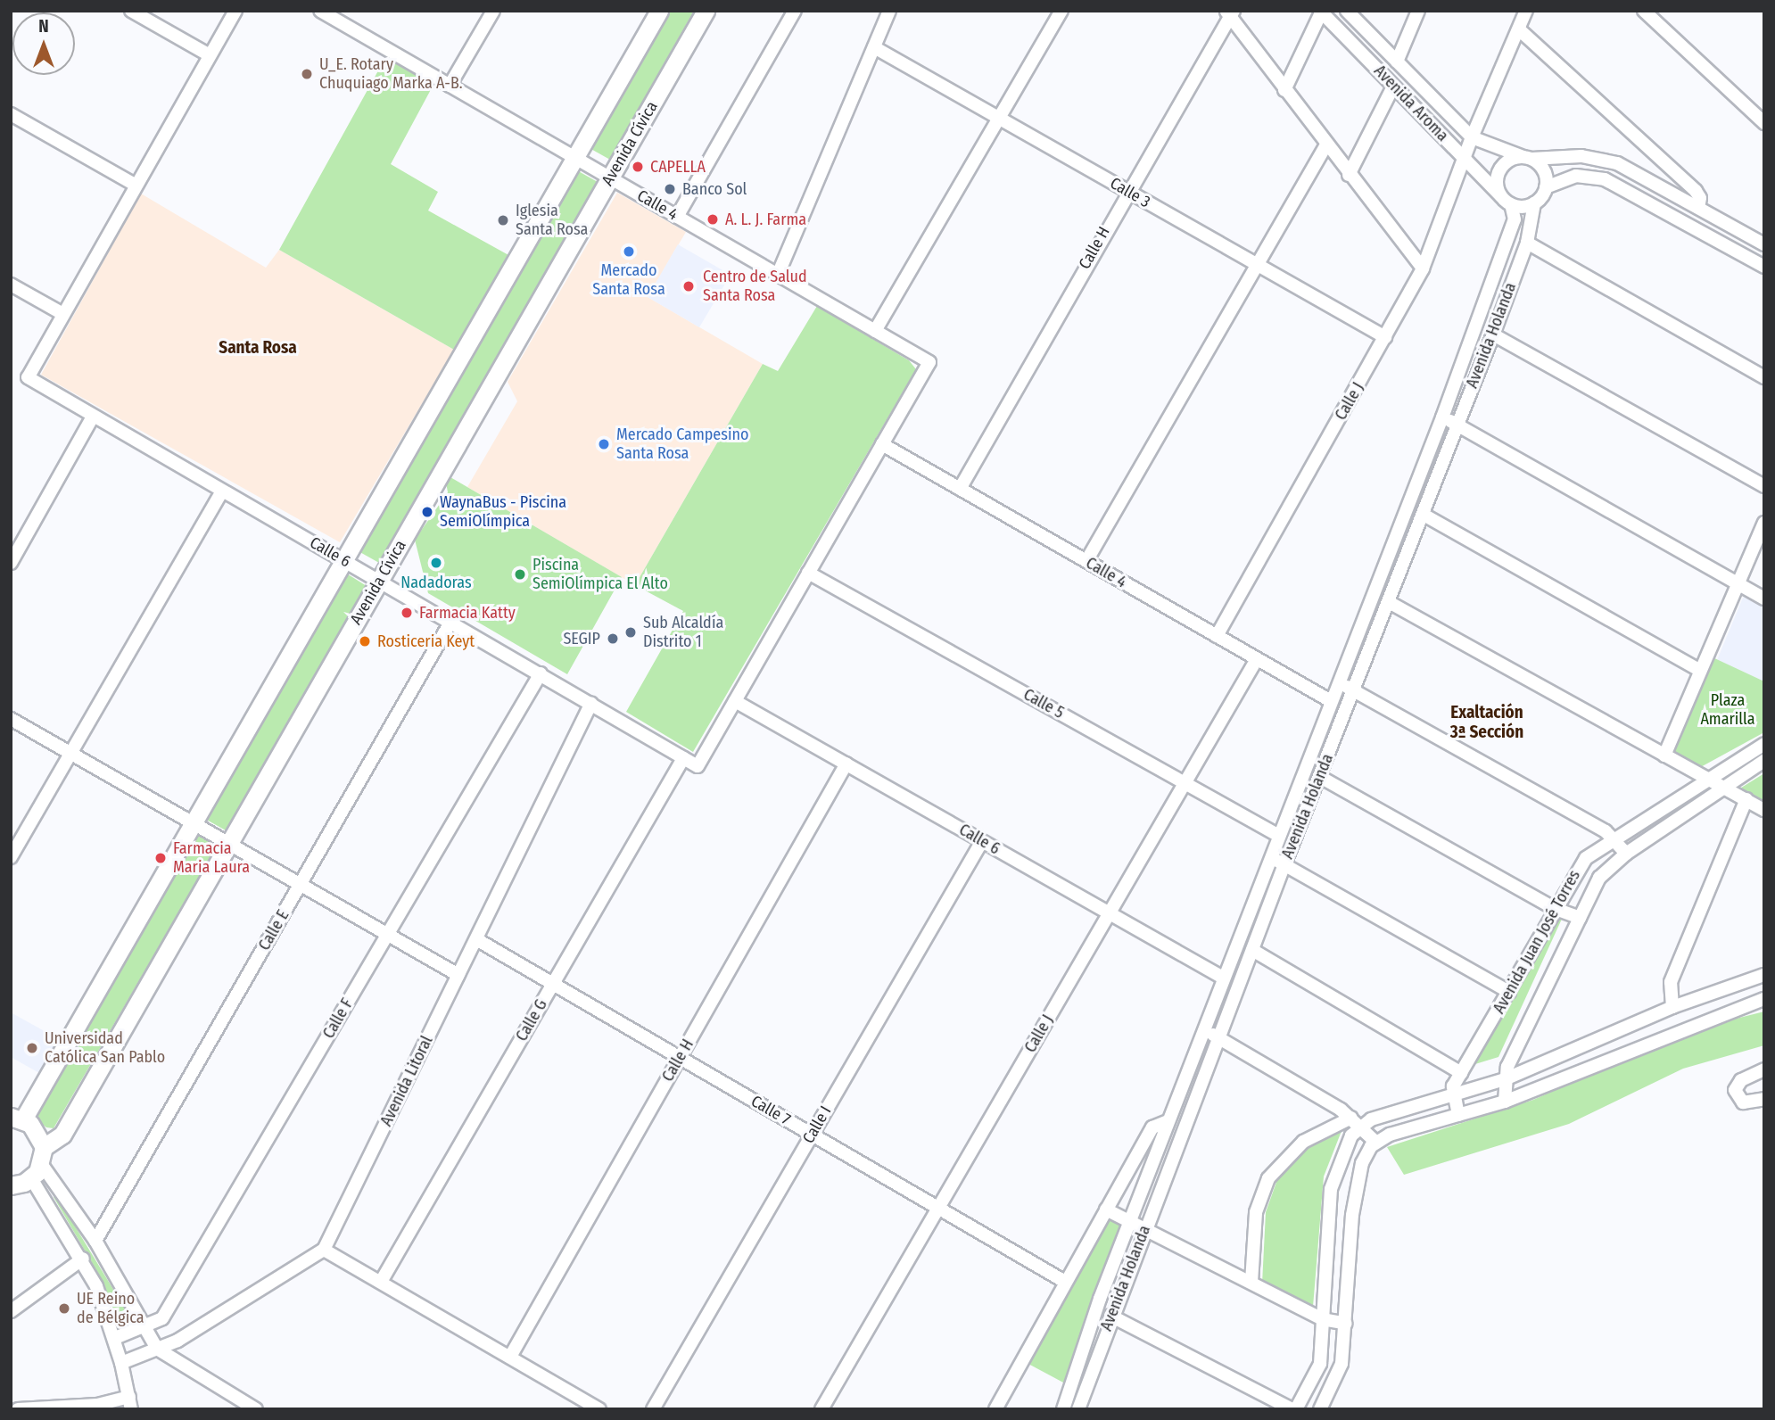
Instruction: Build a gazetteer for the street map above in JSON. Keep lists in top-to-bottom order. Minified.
{"streets":{"main road":["Avenida Cívica"],"street":["Avenida Aroma","Calle 3","Calle 4","Calle H","Avenida Holanda","Calle J","Calle 6","Calle 5","Calle E","Avenida Juan José Torres","Calle F","Calle G","Avenida Litoral","Calle 7","Calle I"]},"crossings":[["Avenida Aroma","Avenida Holanda"],["Avenida Aroma","Calle J"],["Avenida Cívica","Calle 4"],["Avenida Cívica","Calle 6"],["Calle 3","Calle H"],["Calle 3","Calle J"],["Calle 4","Calle H"],["Calle 4","Avenida Holanda"],["Calle 4","Calle J"],["Calle H","Calle 6"],["Calle H","Calle 7"],["Avenida Holanda","Calle 6"],["Avenida Holanda","Calle 5"],["Calle J","Calle 6"],["Calle J","Calle 5"],["Calle J","Calle 7"],["Calle 6","Calle E"],["Calle 6","Calle F"],["Calle 6","Calle G"],["Calle 6","Avenida Litoral"],["Calle 6","Calle I"],["Calle G","Calle 7"],["Avenida Litoral","Calle 7"],["Calle 7","Calle I"]],"districts":["Santa Rosa","Exaltación 3ª Sección"],"parks":["Plaza Amarilla"],"places":["U_E. Rotary Chuquiago Marka A-B.","CAPELLA","Banco Sol","A. L. J. Farma","Iglesia Santa Rosa","Mercado Santa Rosa","Centro de Salud Santa Rosa","Mercado Campesino Santa Rosa","WaynaBus - Piscina SemiOlímpica","Nadadoras","Piscina SemiOlímpica El Alto","Farmacia Katty","Sub Alcaldía Distrito 1","SEGIP","Rosticeria Keyt","Farmacia Maria Laura","Universidad Católica San Pablo","UE Reino de Bélgica"],"north":"top"}
